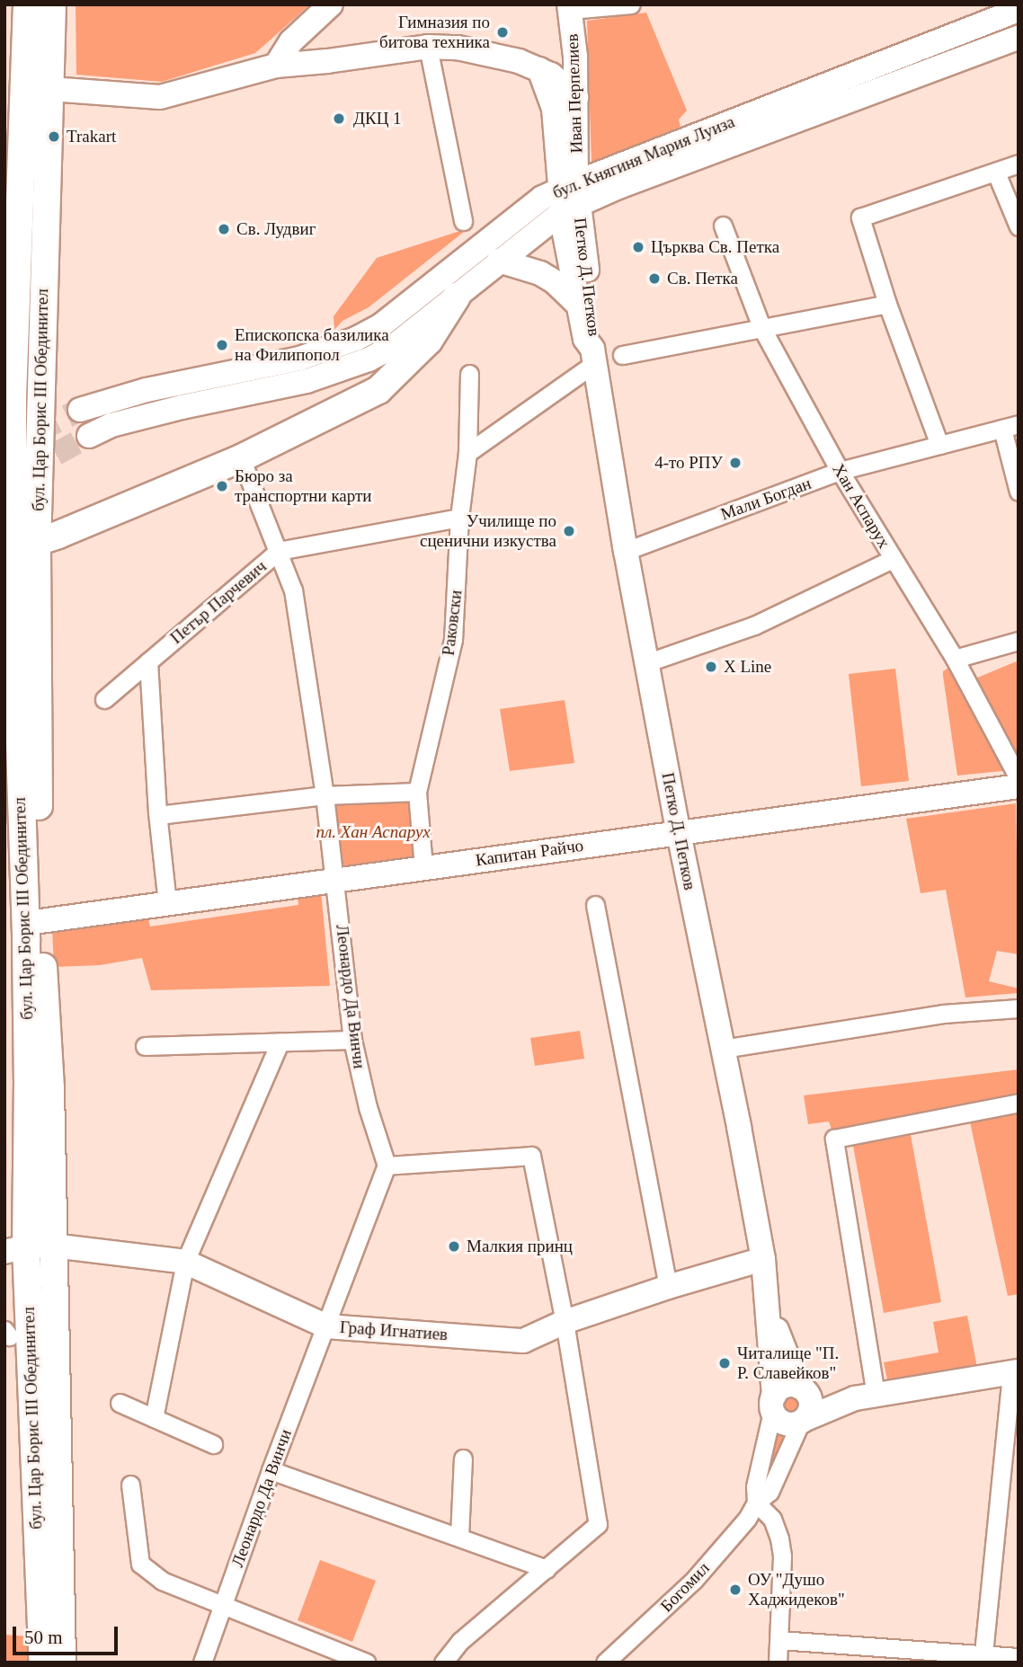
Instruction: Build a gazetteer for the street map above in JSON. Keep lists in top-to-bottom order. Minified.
{"streets":{"main road":["бул. Цар Борис III Обединител"],"street":["Иван Перпелиев","бул. Княгиня Мария Луиза","Петко Д. Петков","Мали Богдан","Хан Аспарух","Петър Парчевич","Раковски","Капитан Райчо","Леонардо Да Винчи","Граф Игнатиев","Богомил"]},"crossings":[["Иван Перпелиев","бул. Княгиня Мария Луиза"],["Иван Перпелиев","Петко Д. Петков"],["бул. Княгиня Мария Луиза","Петко Д. Петков"],["Петко Д. Петков","Мали Богдан"],["Петко Д. Петков","Капитан Райчо"],["Петко Д. Петков","Граф Игнатиев"],["Петко Д. Петков","Богомил"],["бул. Цар Борис III Обединител","Капитан Райчо"],["бул. Цар Борис III Обединител","Граф Игнатиев"],["Мали Богдан","Хан Аспарух"],["Петър Парчевич","Раковски"],["Петър Парчевич","Леонардо Да Винчи"],["Раковски","Капитан Райчо"],["Капитан Райчо","Леонардо Да Винчи"],["Леонардо Да Винчи","Граф Игнатиев"]],"parks":["пл. Хан Аспарух"],"places":["Гимназия по битова техника","ДКЦ 1","Trakart","Св. Лудвиг","Църква Св. Петка","Св. Петка","Епископска базилика на Филипопол","4-то РПУ","Бюро за транспортни карти","Училище по сценични изкуства","X Line","Малкия принц","Читалище \"П. Р. Славейков\"","ОУ \"Душо Хаджидеков\""],"scale_bar":"50 m"}
